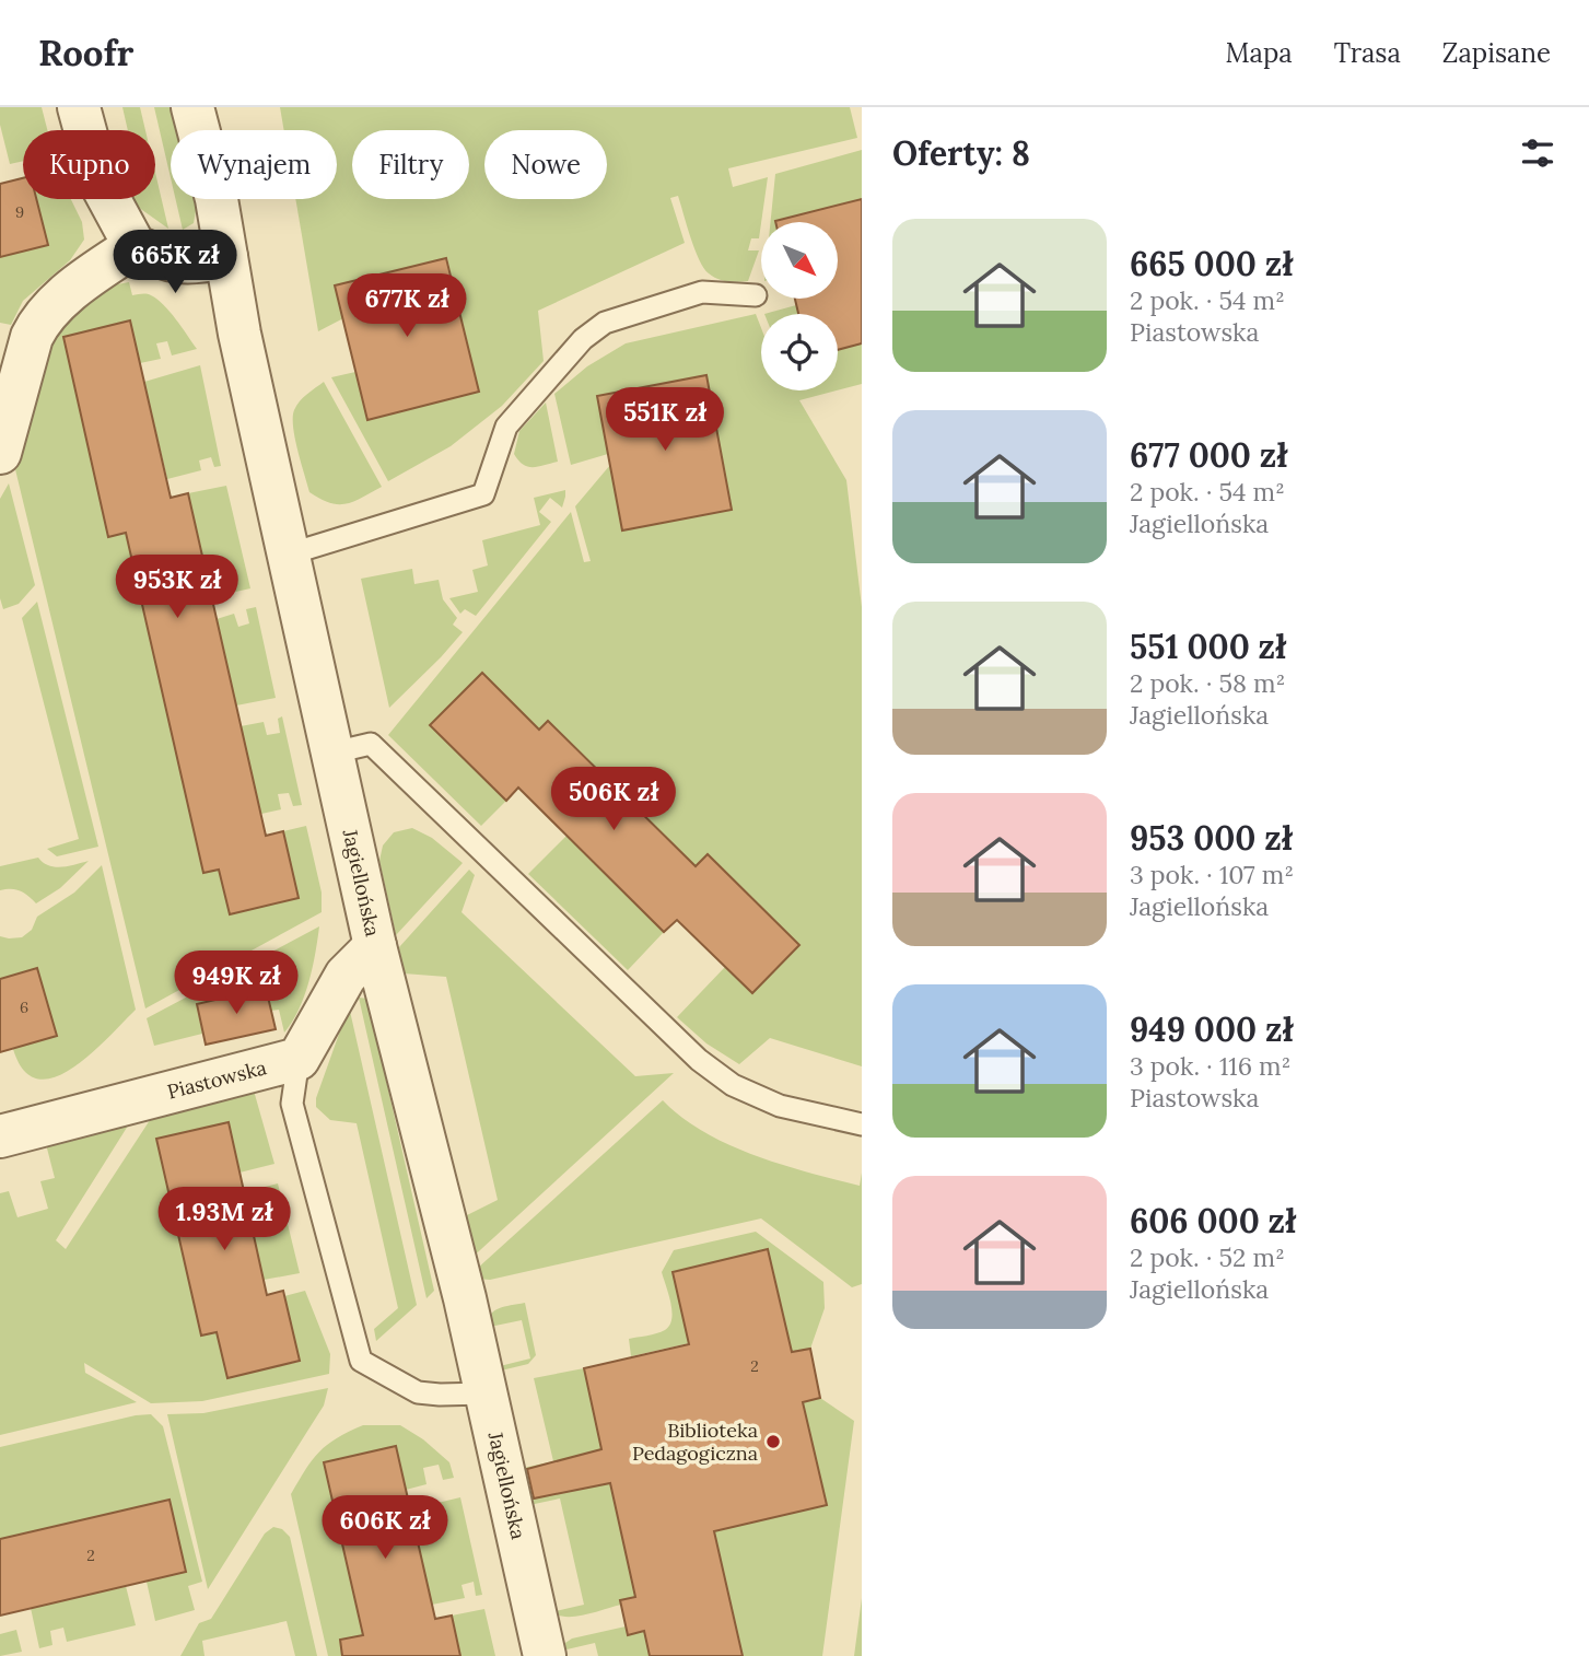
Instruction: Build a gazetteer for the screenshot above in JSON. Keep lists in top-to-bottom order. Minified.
{"streets":{"street":["Jagiellońska","Piastowska"]},"places":["Biblioteka Pedagogiczna"],"house_numbers":["9","6","2","2"],"north":"bottom right","page":{"header":"Roofr","nav":["Mapa","Trasa","Zapisane"],"heading":"Oferty: 8","chip":["Kupno","Wynajem","Filtry","Nowe"],"list":[{"name":"665 000 zł","note":"2 pok. · 54 m² · Piastowska"},{"name":"677 000 zł","note":"2 pok. · 54 m² · Jagiellońska"},{"name":"551 000 zł","note":"2 pok. · 58 m² · Jagiellońska"},{"name":"953 000 zł","note":"3 pok. · 107 m² · Jagiellońska"},{"name":"949 000 zł","note":"3 pok. · 116 m² · Piastowska"},{"name":"606 000 zł","note":"2 pok. · 52 m² · Jagiellońska"}],"price":["665K zł","677K zł","551K zł","953K zł","506K zł","949K zł","1.93M zł","606K zł"]}}
